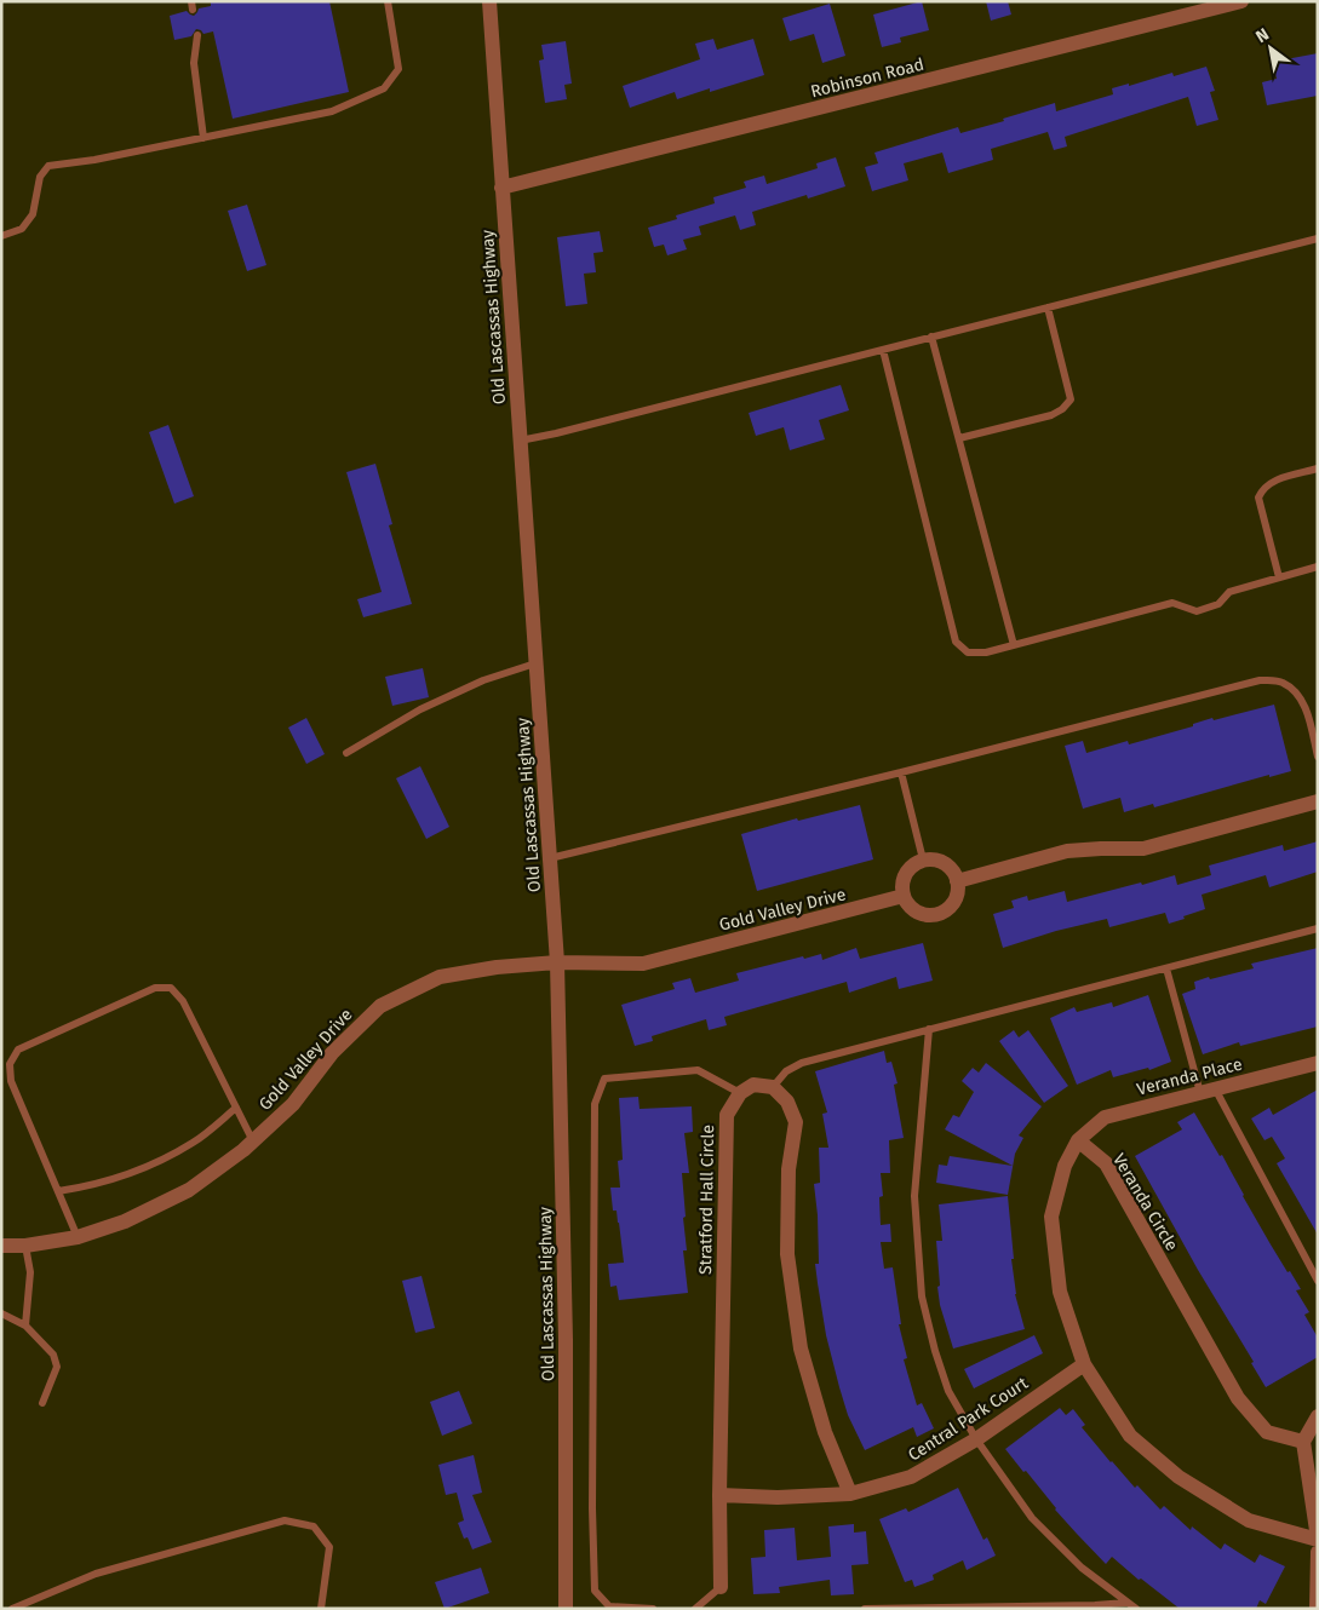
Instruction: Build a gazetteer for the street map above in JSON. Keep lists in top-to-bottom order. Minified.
{"streets":{"street":["Robinson Road","Old Lascassas Highway","Gold Valley Drive","Veranda Place","Stratford Hall Circle","Veranda Circle","Central Park Court"]},"crossings":[["Robinson Road","Old Lascassas Highway"],["Old Lascassas Highway","Gold Valley Drive"],["Veranda Place","Veranda Circle"],["Stratford Hall Circle","Central Park Court"]],"north":"top left"}
